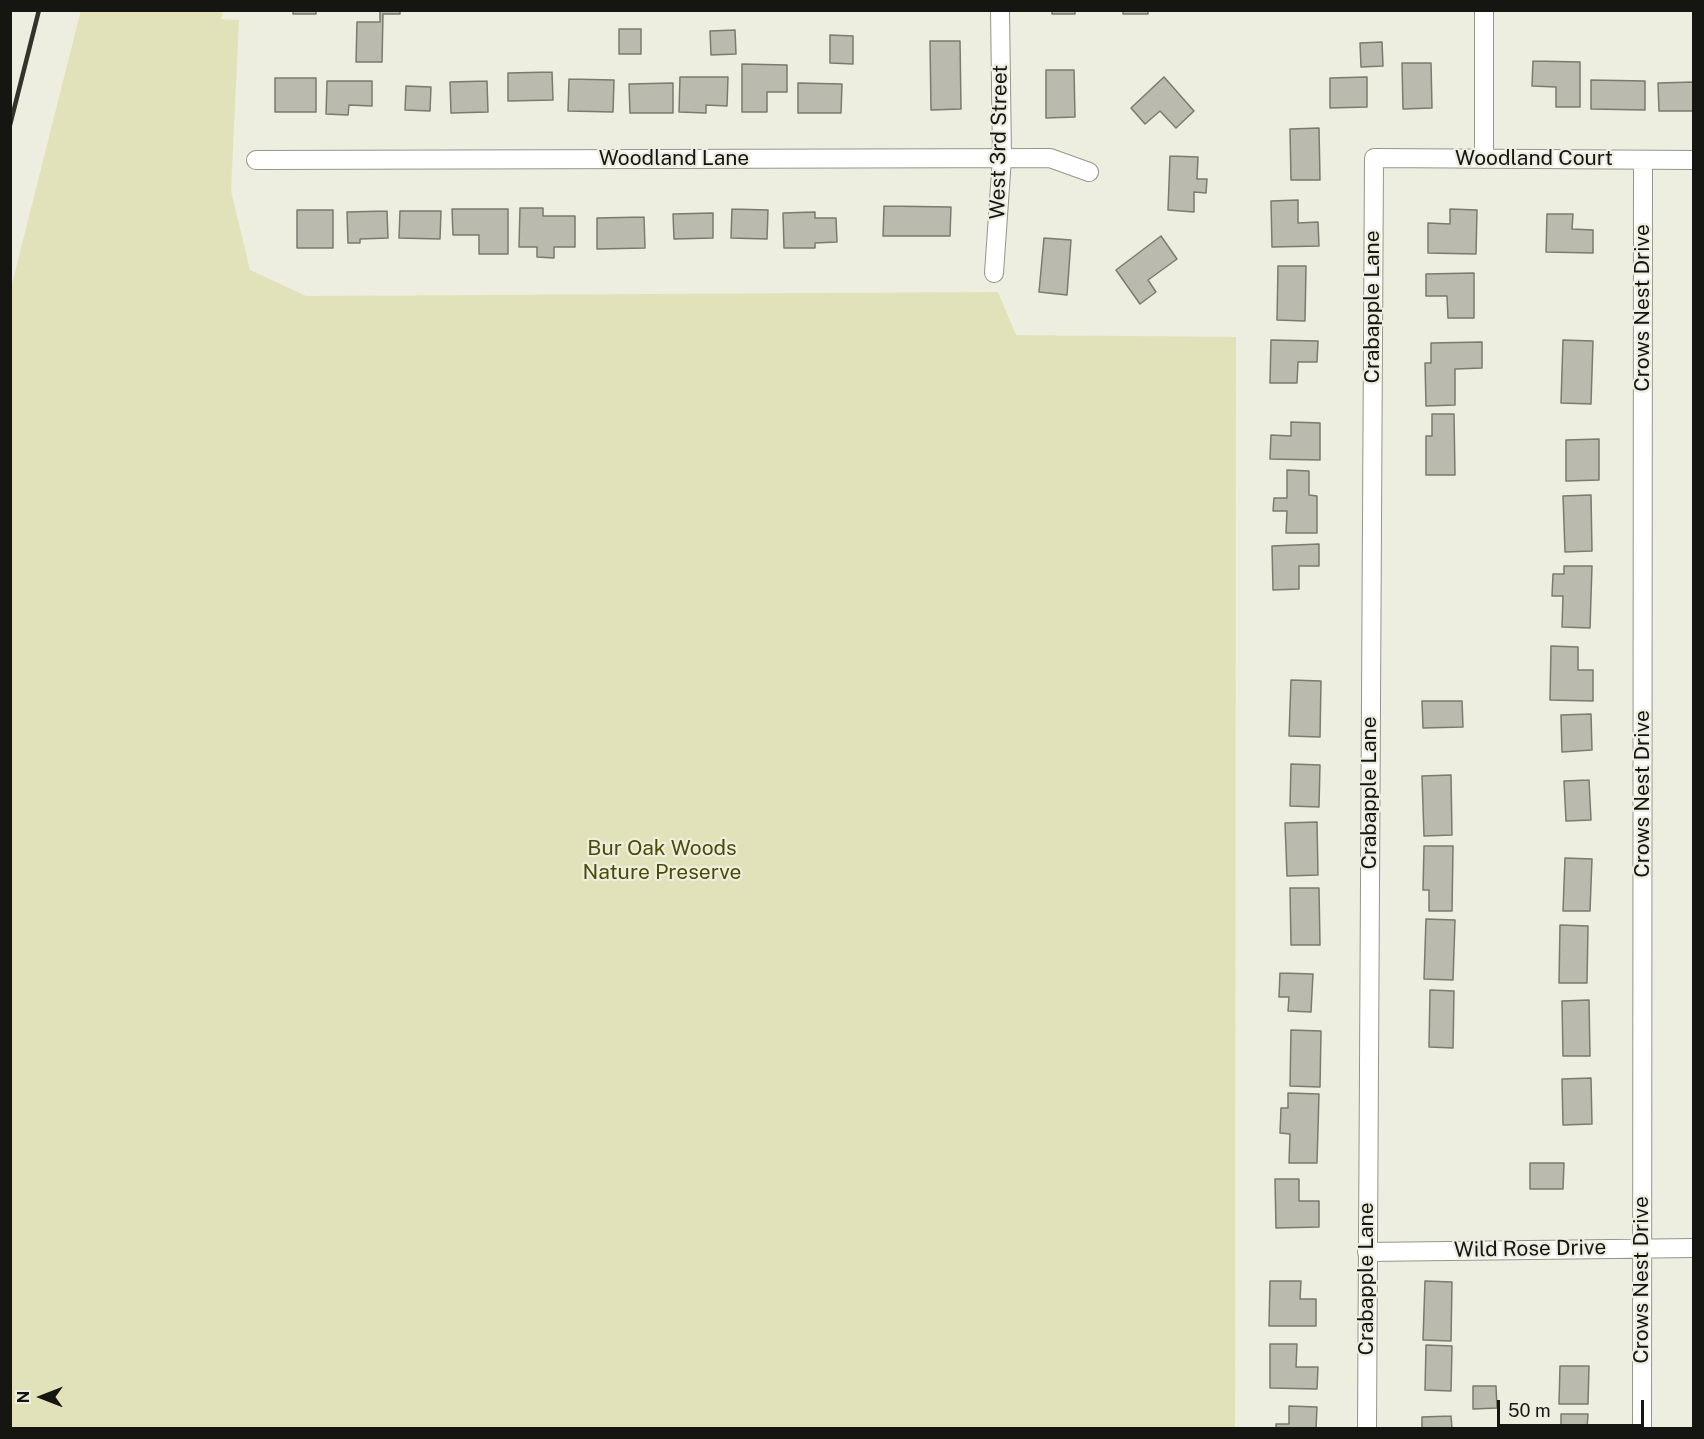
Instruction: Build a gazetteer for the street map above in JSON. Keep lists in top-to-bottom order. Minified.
{"streets":{"street":["West 3rd Street","Woodland Lane","Woodland Court","Crabapple Lane","Crows Nest Drive","Wild Rose Drive"]},"crossings":[["West 3rd Street","Woodland Lane"],["Woodland Court","Crabapple Lane"],["Woodland Court","Crows Nest Drive"],["Crabapple Lane","Wild Rose Drive"],["Crows Nest Drive","Wild Rose Drive"]],"parks":["Bur Oak Woods Nature Preserve"],"scale_bar":"50 m","north":"left"}
